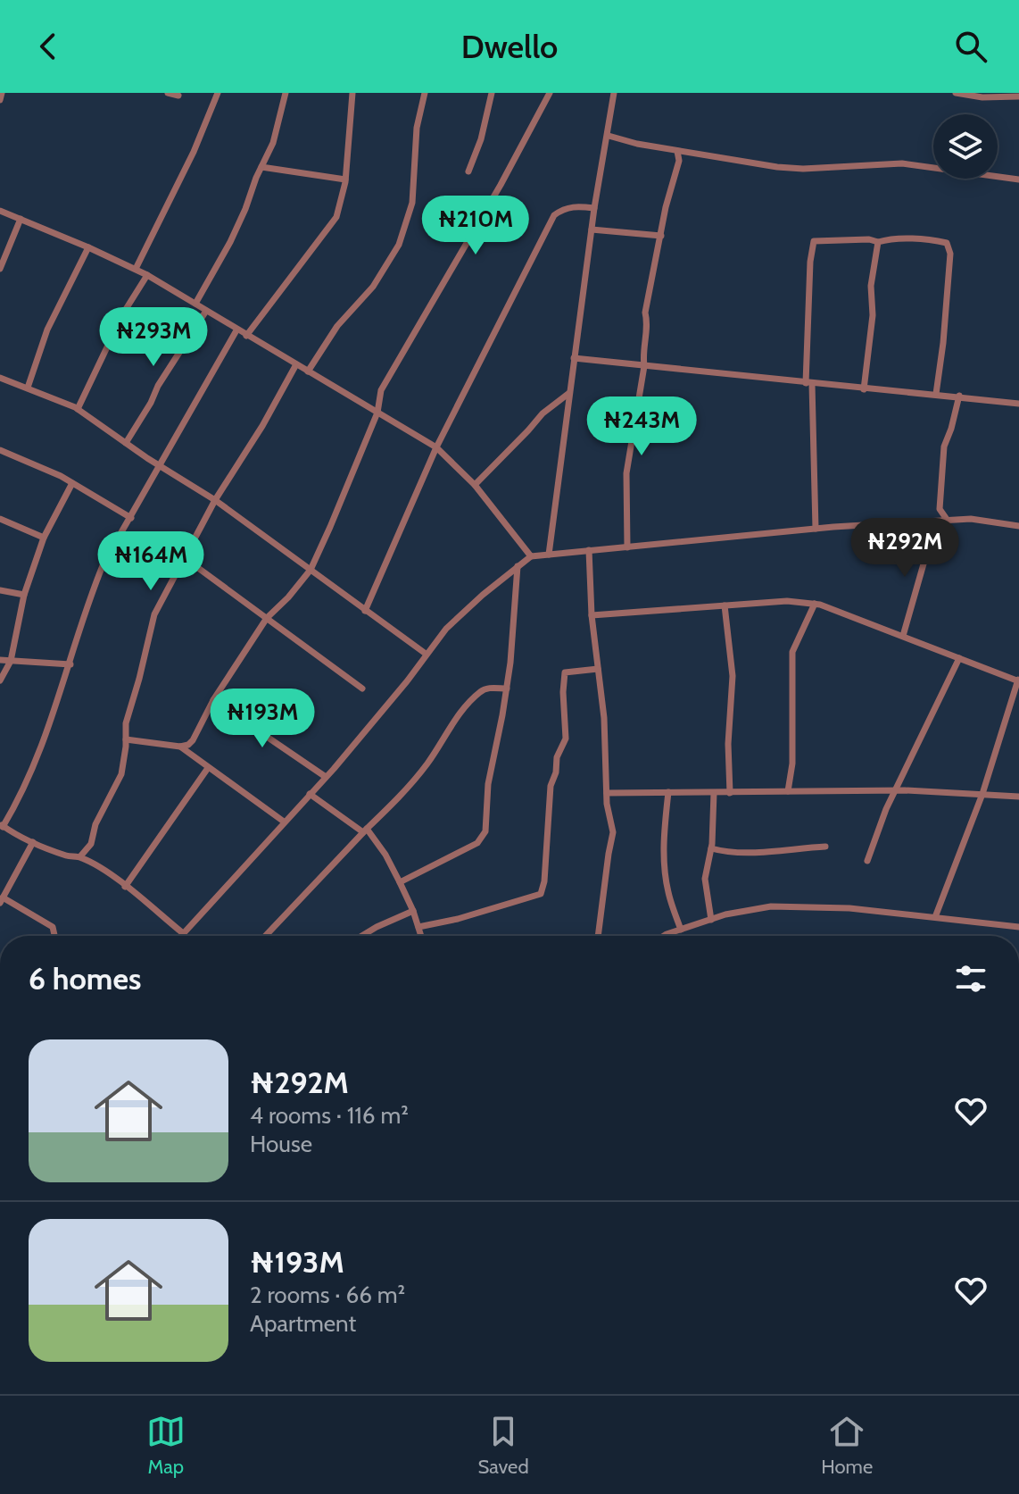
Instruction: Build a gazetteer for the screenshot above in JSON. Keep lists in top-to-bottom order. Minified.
{"page":{"header":"Dwello","price":["₦210M","₦293M","₦243M","₦292M","₦164M","₦193M"],"heading":"6 homes","list":[{"name":"₦292M","note":"4 rooms · 116 m² · House"},{"name":"₦193M","note":"2 rooms · 66 m² · Apartment"}],"tabs":["Map","Saved","Home"]}}
